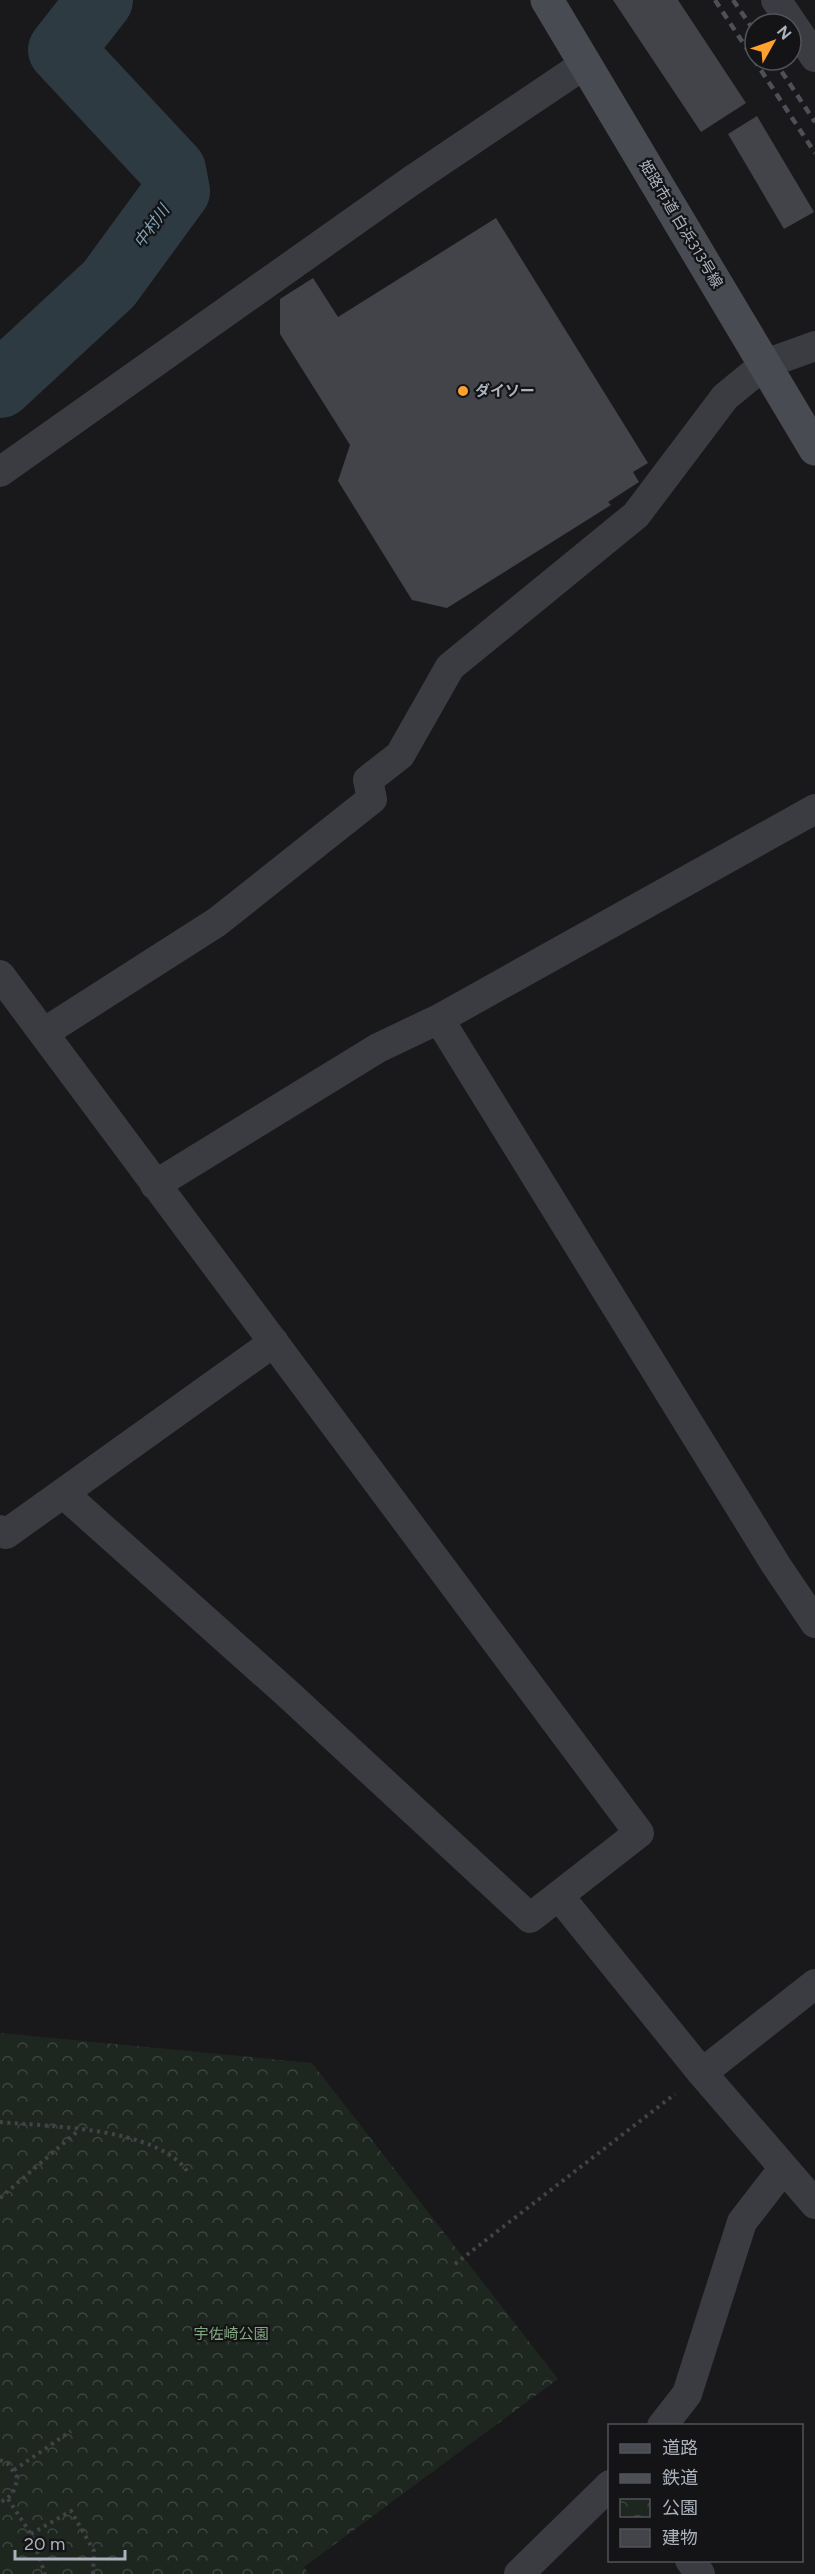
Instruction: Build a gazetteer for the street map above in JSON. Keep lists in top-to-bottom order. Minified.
{"streets":{"street":["姫路市道 白浜313号線"]},"water":["中村川"],"parks":["宇佐崎公園"],"places":["ダイソー"],"legend":["道路","鉄道","公園","建物"],"scale_bar":"20 m","north":"top right"}
